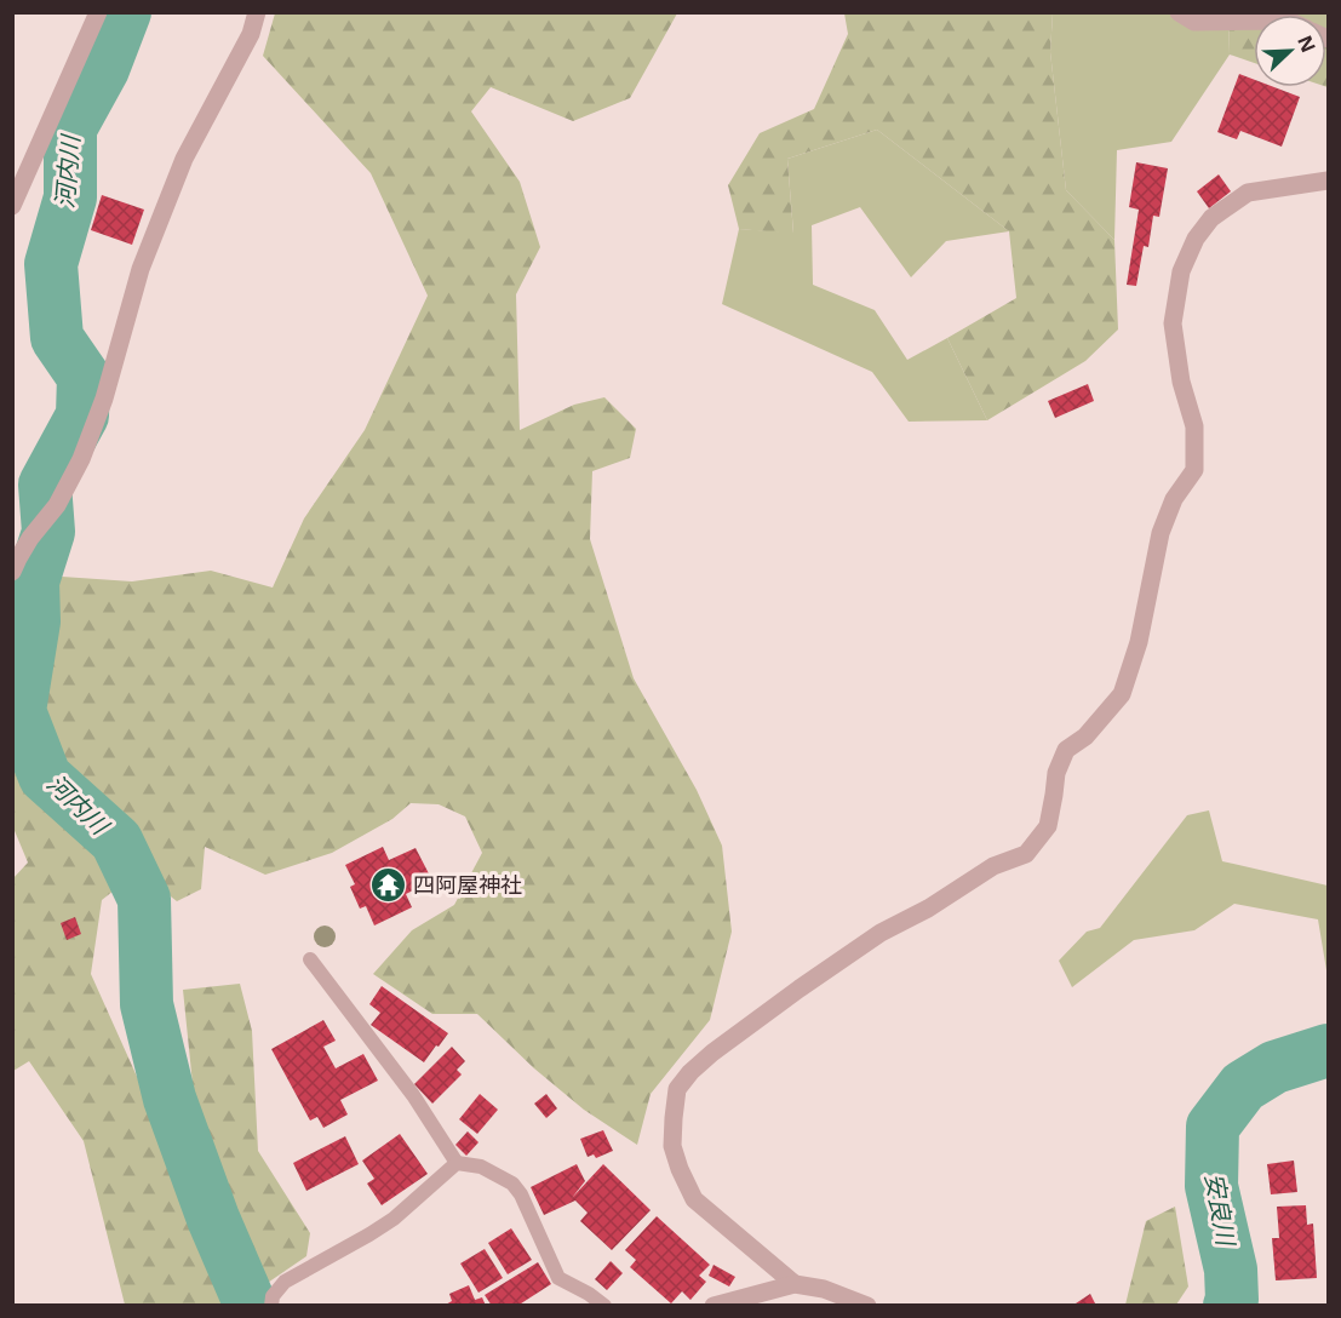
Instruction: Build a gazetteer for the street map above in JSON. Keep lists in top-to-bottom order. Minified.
{"water":["河内川","安良川"],"places":{"temple":["四阿屋神社"]},"north":"top right"}
